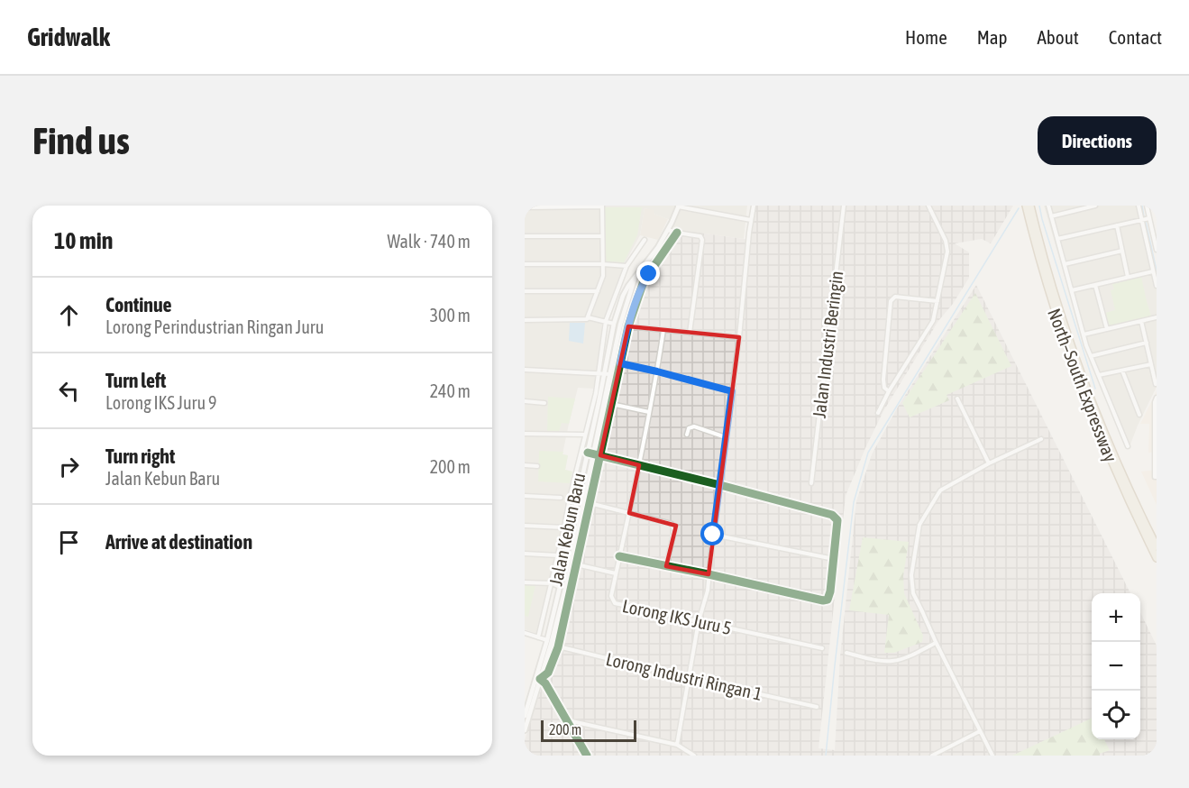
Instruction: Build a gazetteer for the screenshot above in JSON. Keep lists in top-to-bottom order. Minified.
{"streets":{"highway":["North–South Expressway"],"street":["Jalan Industri Beringin","Jalan Kebun Baru","Lorong IKS Juru 5","Lorong Industri Ringan 1"]},"crossings":[["Jalan Kebun Baru","Lorong Industri Ringan 1"]],"scale_bar":"200 m","page":{"header":"Gridwalk","nav":["Home","Map","About","Contact"],"buttons":"Directions","title":"Find us","heading":["10 min","Walk · 740 m"],"list":[["Continue","Lorong Perindustrian Ringan Juru","300 m"],["Turn left","Lorong IKS Juru 9","240 m"],["Turn right","Jalan Kebun Baru","200 m"],"Arrive at destination"],"map_buttons":["+","−"],"scale":"200 m"}}
